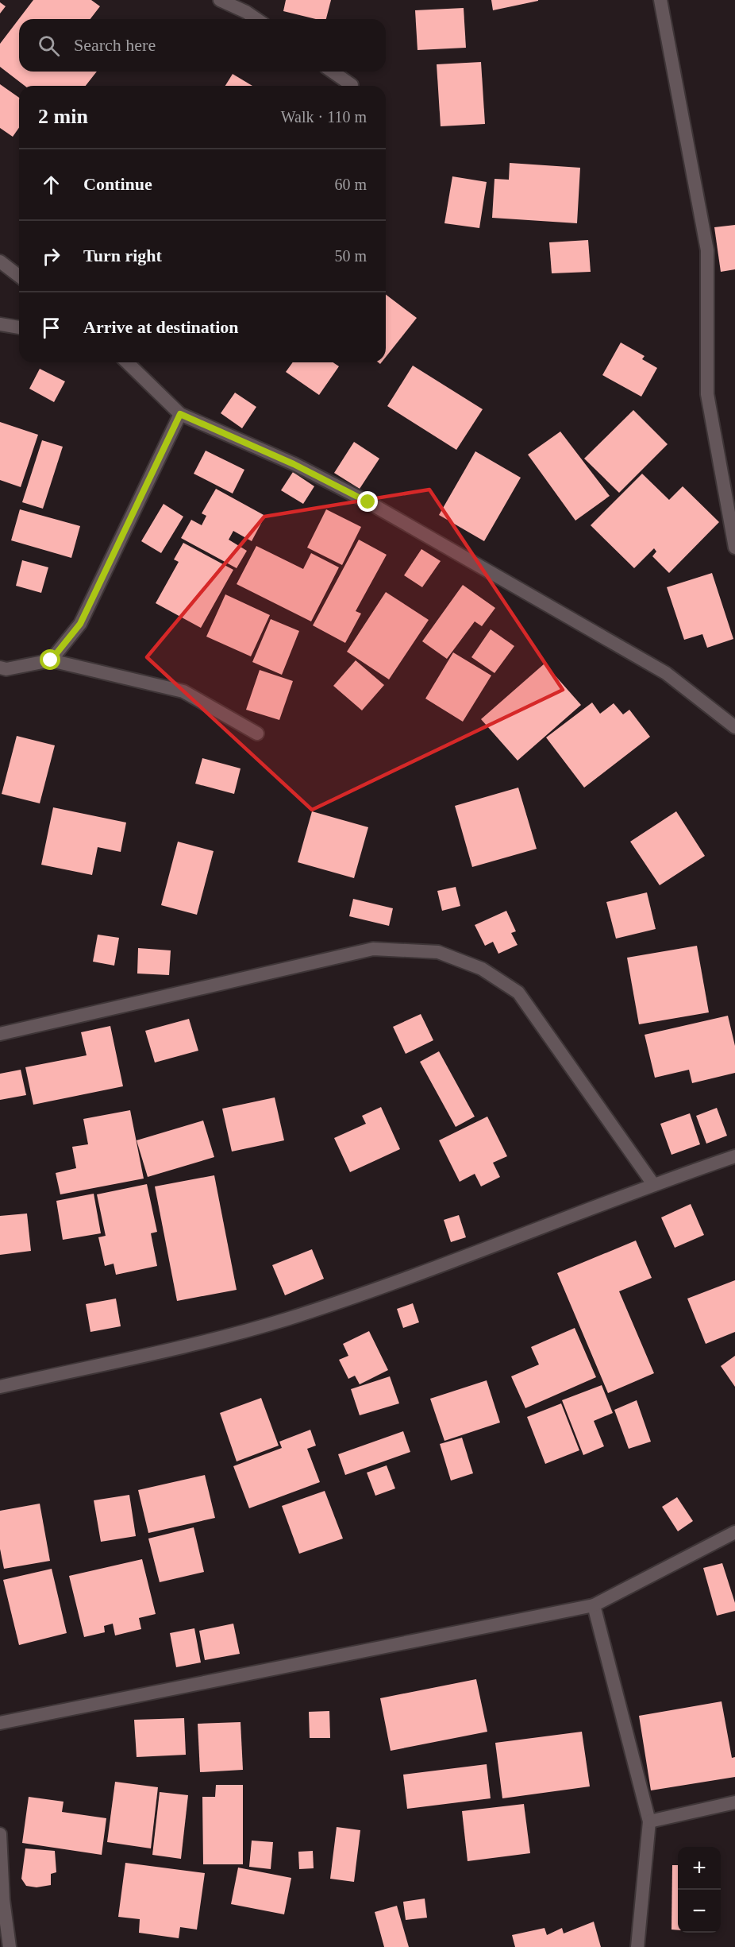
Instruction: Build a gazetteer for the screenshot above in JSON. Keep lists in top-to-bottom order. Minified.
{"page":{"search":"Search here","heading":["2 min","Walk · 110 m"],"list":[["Continue","60 m"],["Turn right","50 m"],"Arrive at destination"],"map_buttons":["+","−"]}}
